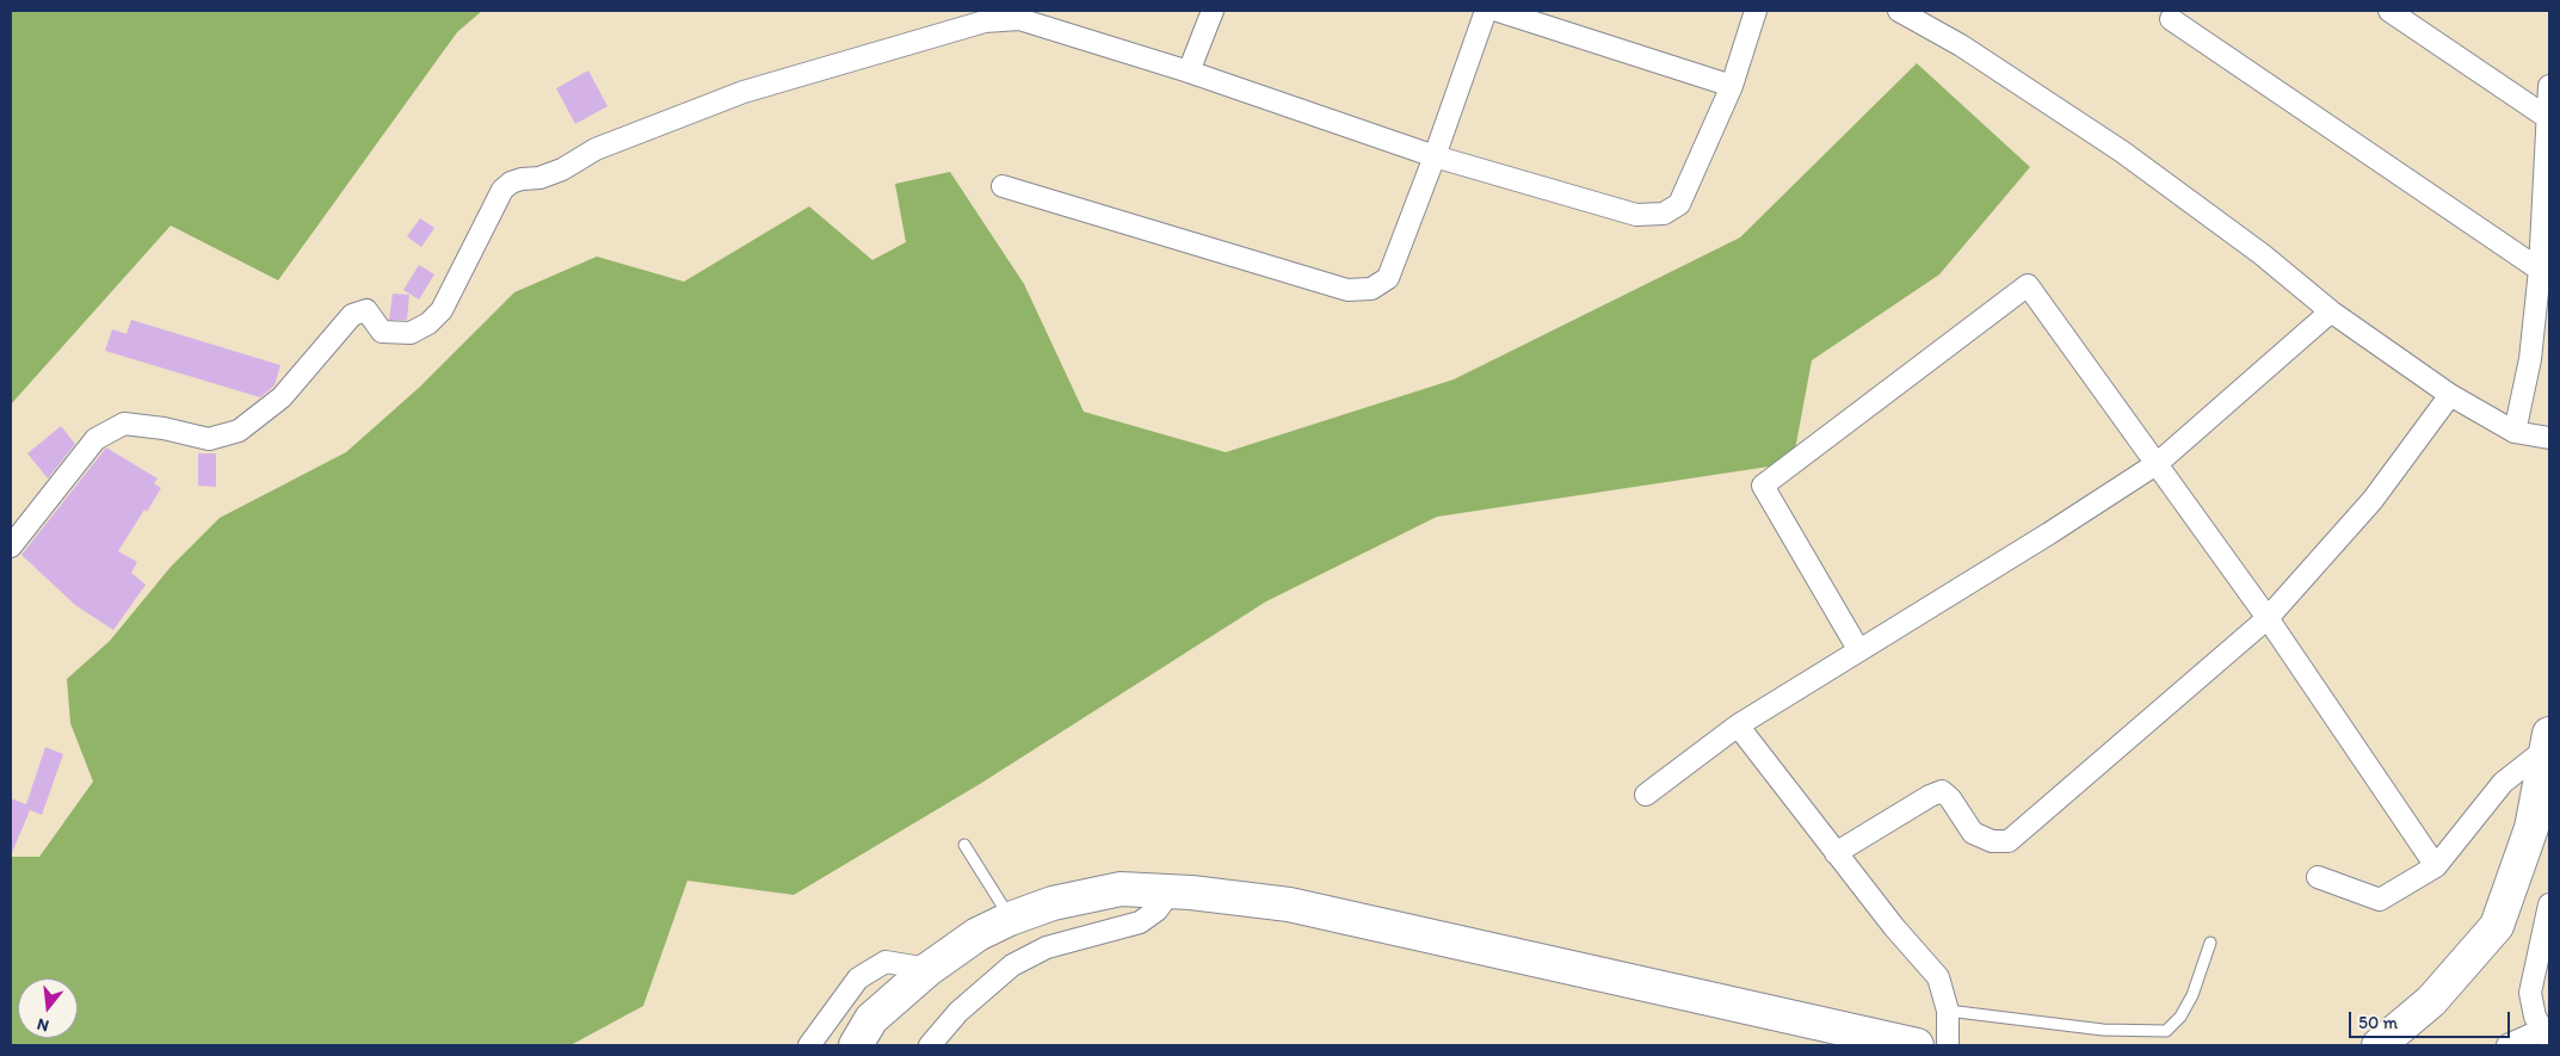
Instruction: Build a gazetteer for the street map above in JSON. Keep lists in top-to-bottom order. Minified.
{"scale_bar":"50 m","north":"bottom"}
